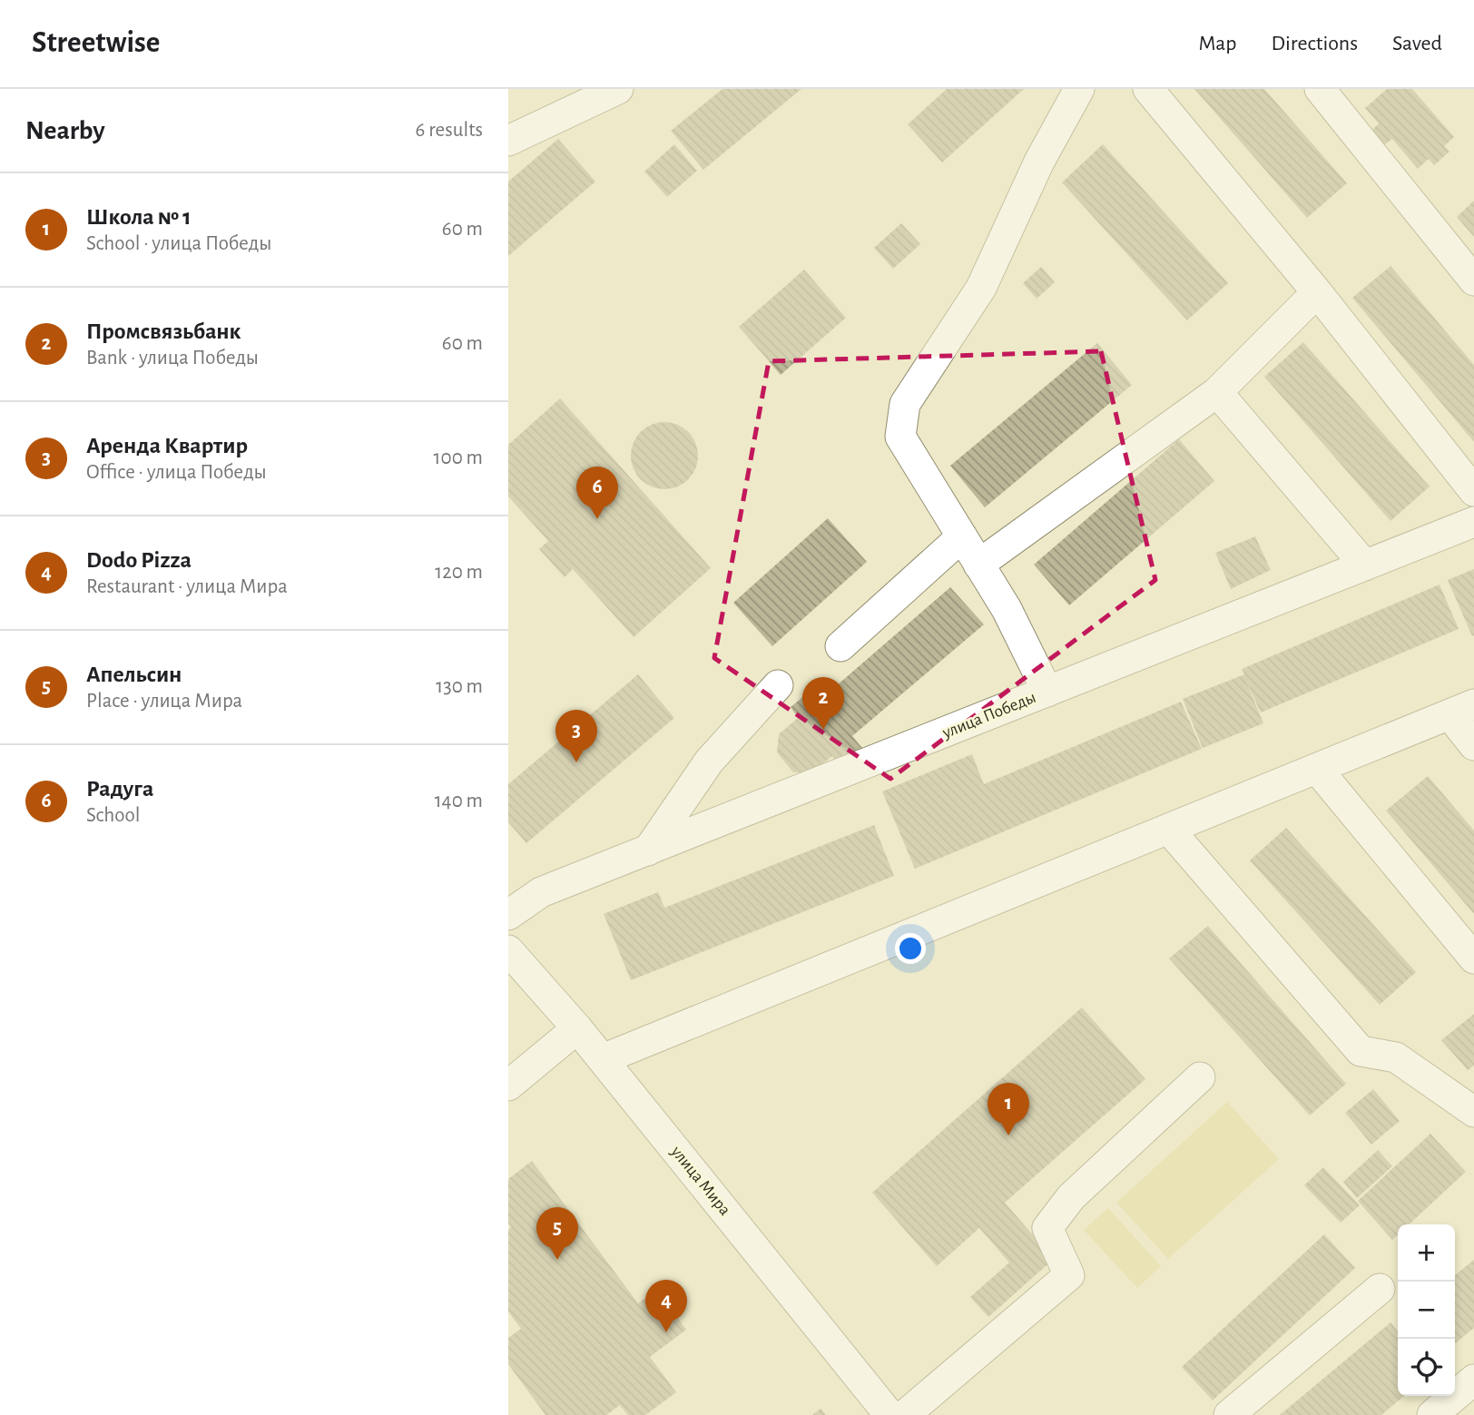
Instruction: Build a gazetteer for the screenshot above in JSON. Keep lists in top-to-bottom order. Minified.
{"streets":{"street":["улица Победы","улица Мира"]},"page":{"header":"Streetwise","nav":["Map","Directions","Saved"],"heading":["Nearby","6 results"],"list":[{"mark":"1","name":"Школа № 1","note":"School · улица Победы","value":"60 m"},{"mark":"2","name":"Промсвязьбанк","note":"Bank · улица Победы","value":"60 m"},{"mark":"3","name":"Аренда Квартир","note":"Office · улица Победы","value":"100 m"},{"mark":"4","name":"Dodo Pizza","note":"Restaurant · улица Мира","value":"120 m"},{"mark":"5","name":"Апельсин","note":"Place · улица Мира","value":"130 m"},{"mark":"6","name":"Радуга","note":"School","value":"140 m"}],"pins":["6","2","3","1","5","4"],"map_buttons":["+","−"]}}
